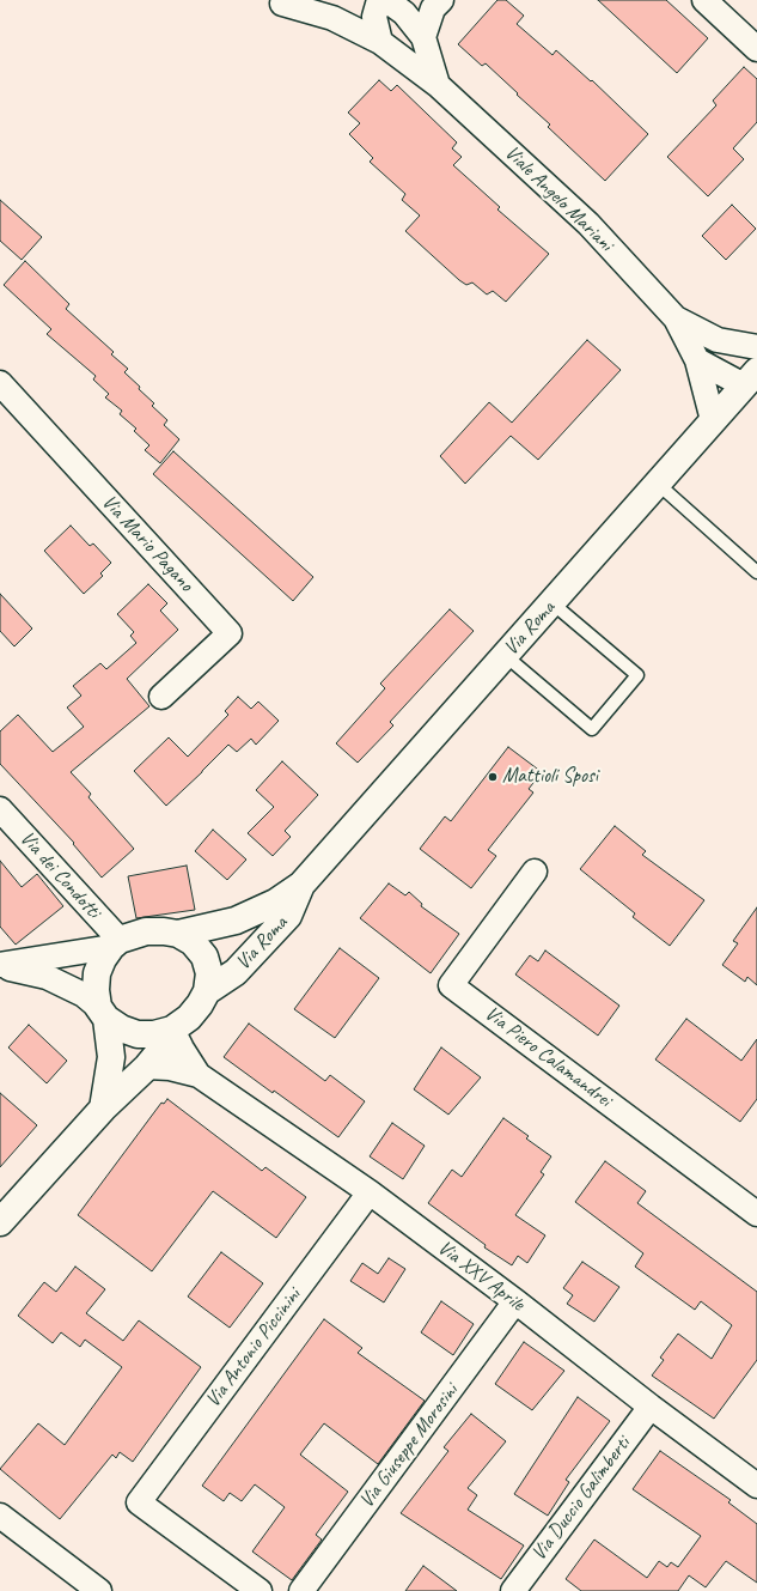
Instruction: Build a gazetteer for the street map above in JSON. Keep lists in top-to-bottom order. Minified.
{"streets":{"main road":["Via Roma"],"street":["Viale Angelo Mariani","Via Mario Pagano","Via dei Condotti","Via Piero Calamandrei","Via XXV Aprile","Via Antonio Piccinini","Via Giuseppe Morosini","Via Duccio Galimberti"]},"crossings":[["Viale Angelo Mariani","Via Roma"],["Via Roma","Via dei Condotti"],["Via Roma","Via XXV Aprile"],["Via dei Condotti","Via XXV Aprile"],["Via XXV Aprile","Via Antonio Piccinini"],["Via XXV Aprile","Via Giuseppe Morosini"],["Via XXV Aprile","Via Duccio Galimberti"]],"places":["Mattioli Sposi"]}
